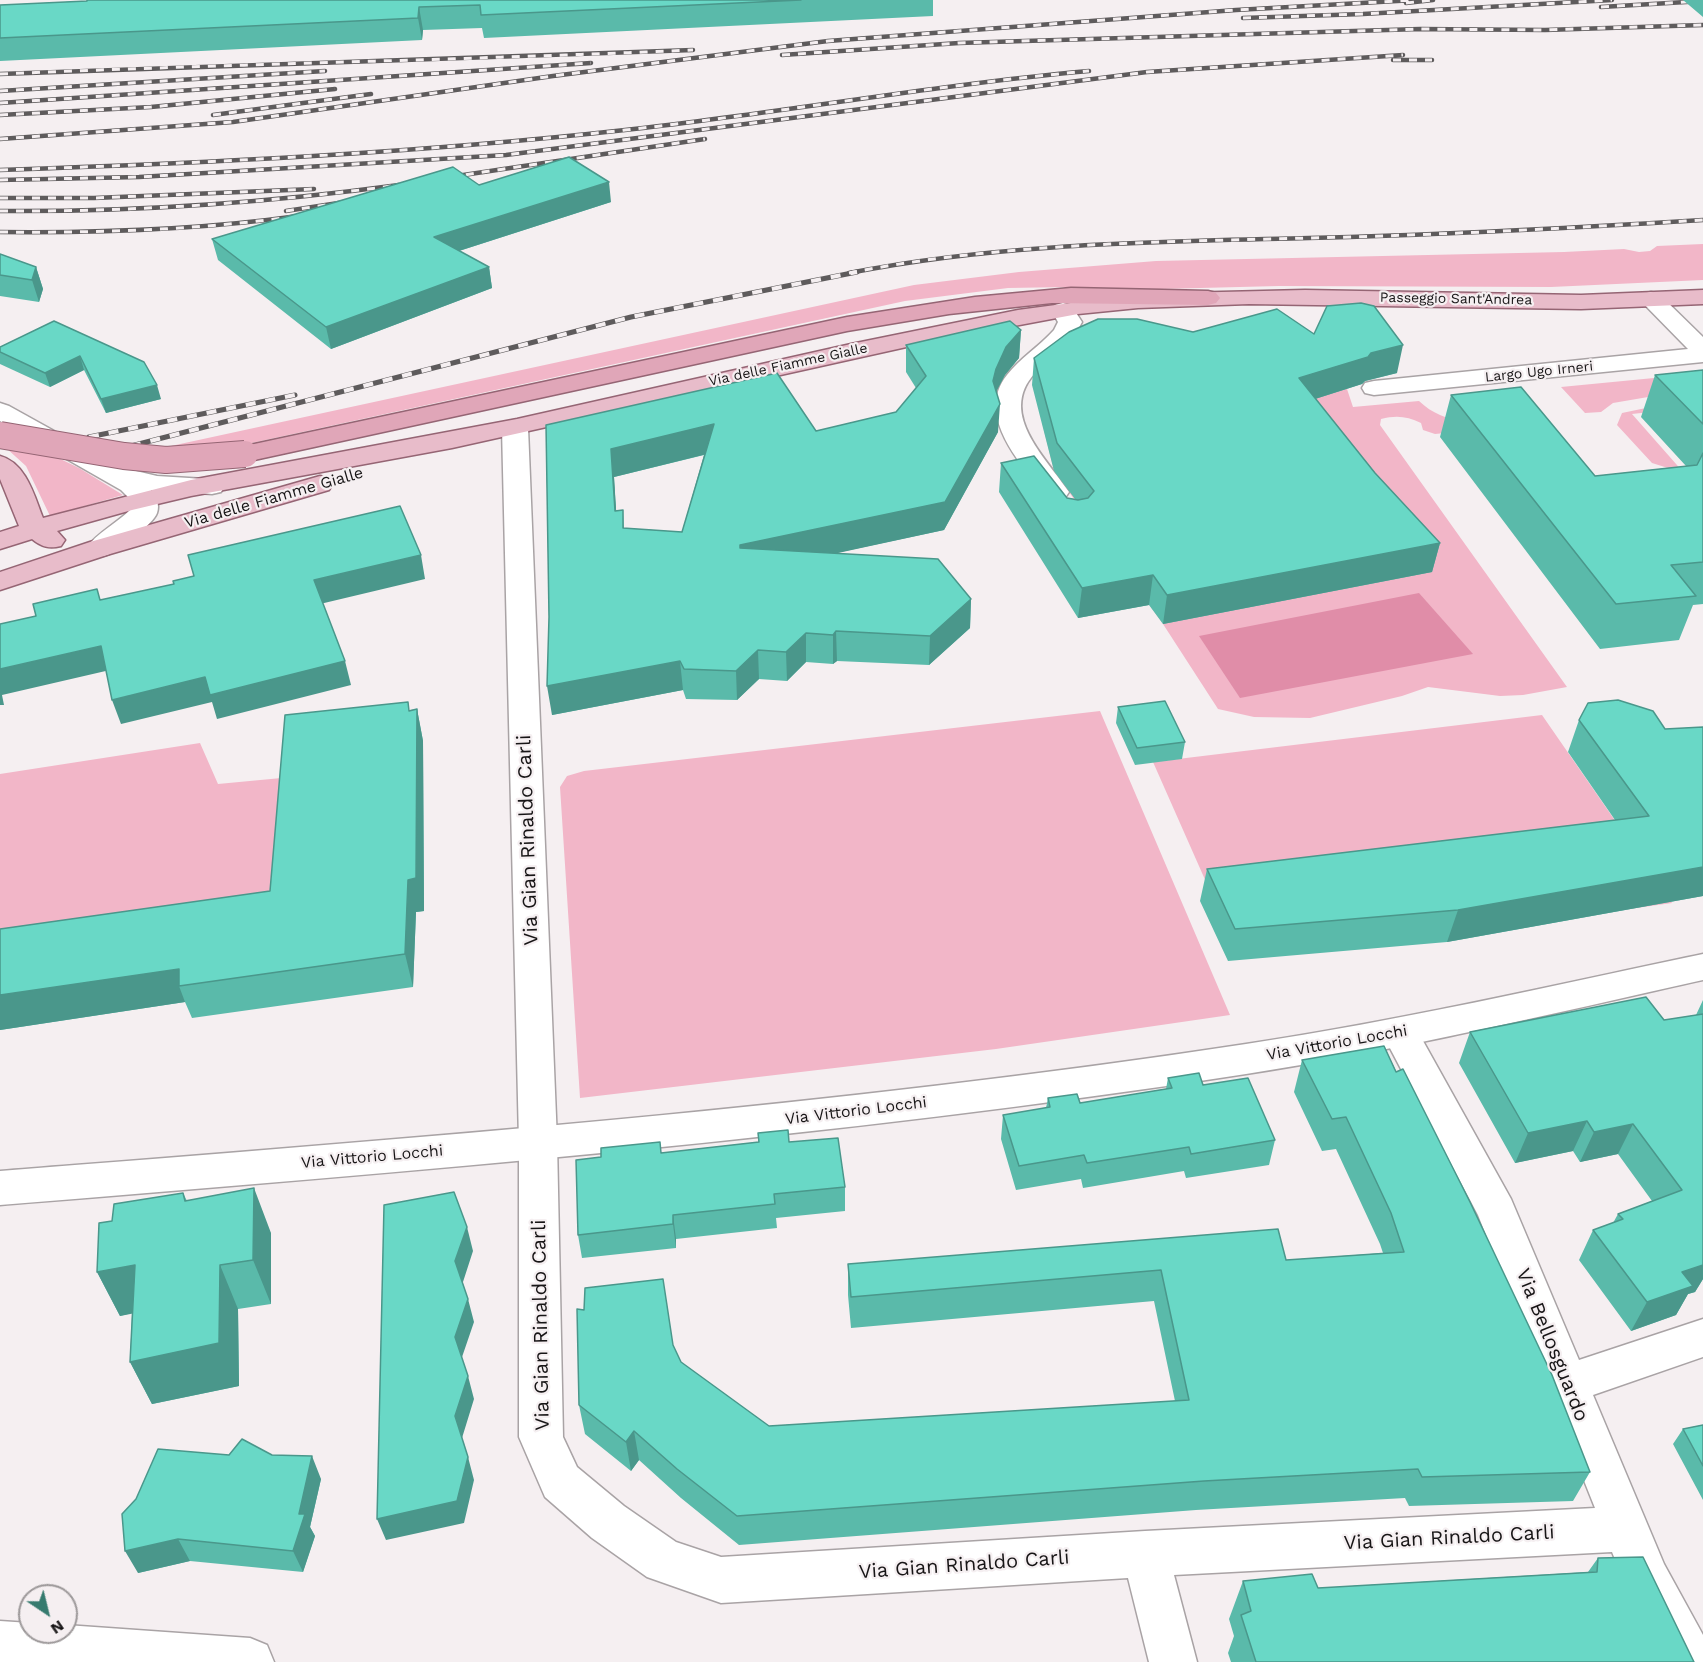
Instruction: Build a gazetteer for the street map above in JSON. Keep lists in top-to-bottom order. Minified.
{"streets":{"main road":["Passeggio Sant'Andrea","Via delle Fiamme Gialle"],"street":["Largo Ugo Irneri","Via Gian Rinaldo Carli","Via Vittorio Locchi","Via Bellosguardo"]},"crossings":[["Passeggio Sant'Andrea","Via delle Fiamme Gialle"],["Passeggio Sant'Andrea","Largo Ugo Irneri"],["Via delle Fiamme Gialle","Via Gian Rinaldo Carli"],["Via Gian Rinaldo Carli","Via Vittorio Locchi"],["Via Gian Rinaldo Carli","Via Bellosguardo"],["Via Vittorio Locchi","Via Bellosguardo"]],"north":"bottom right"}
